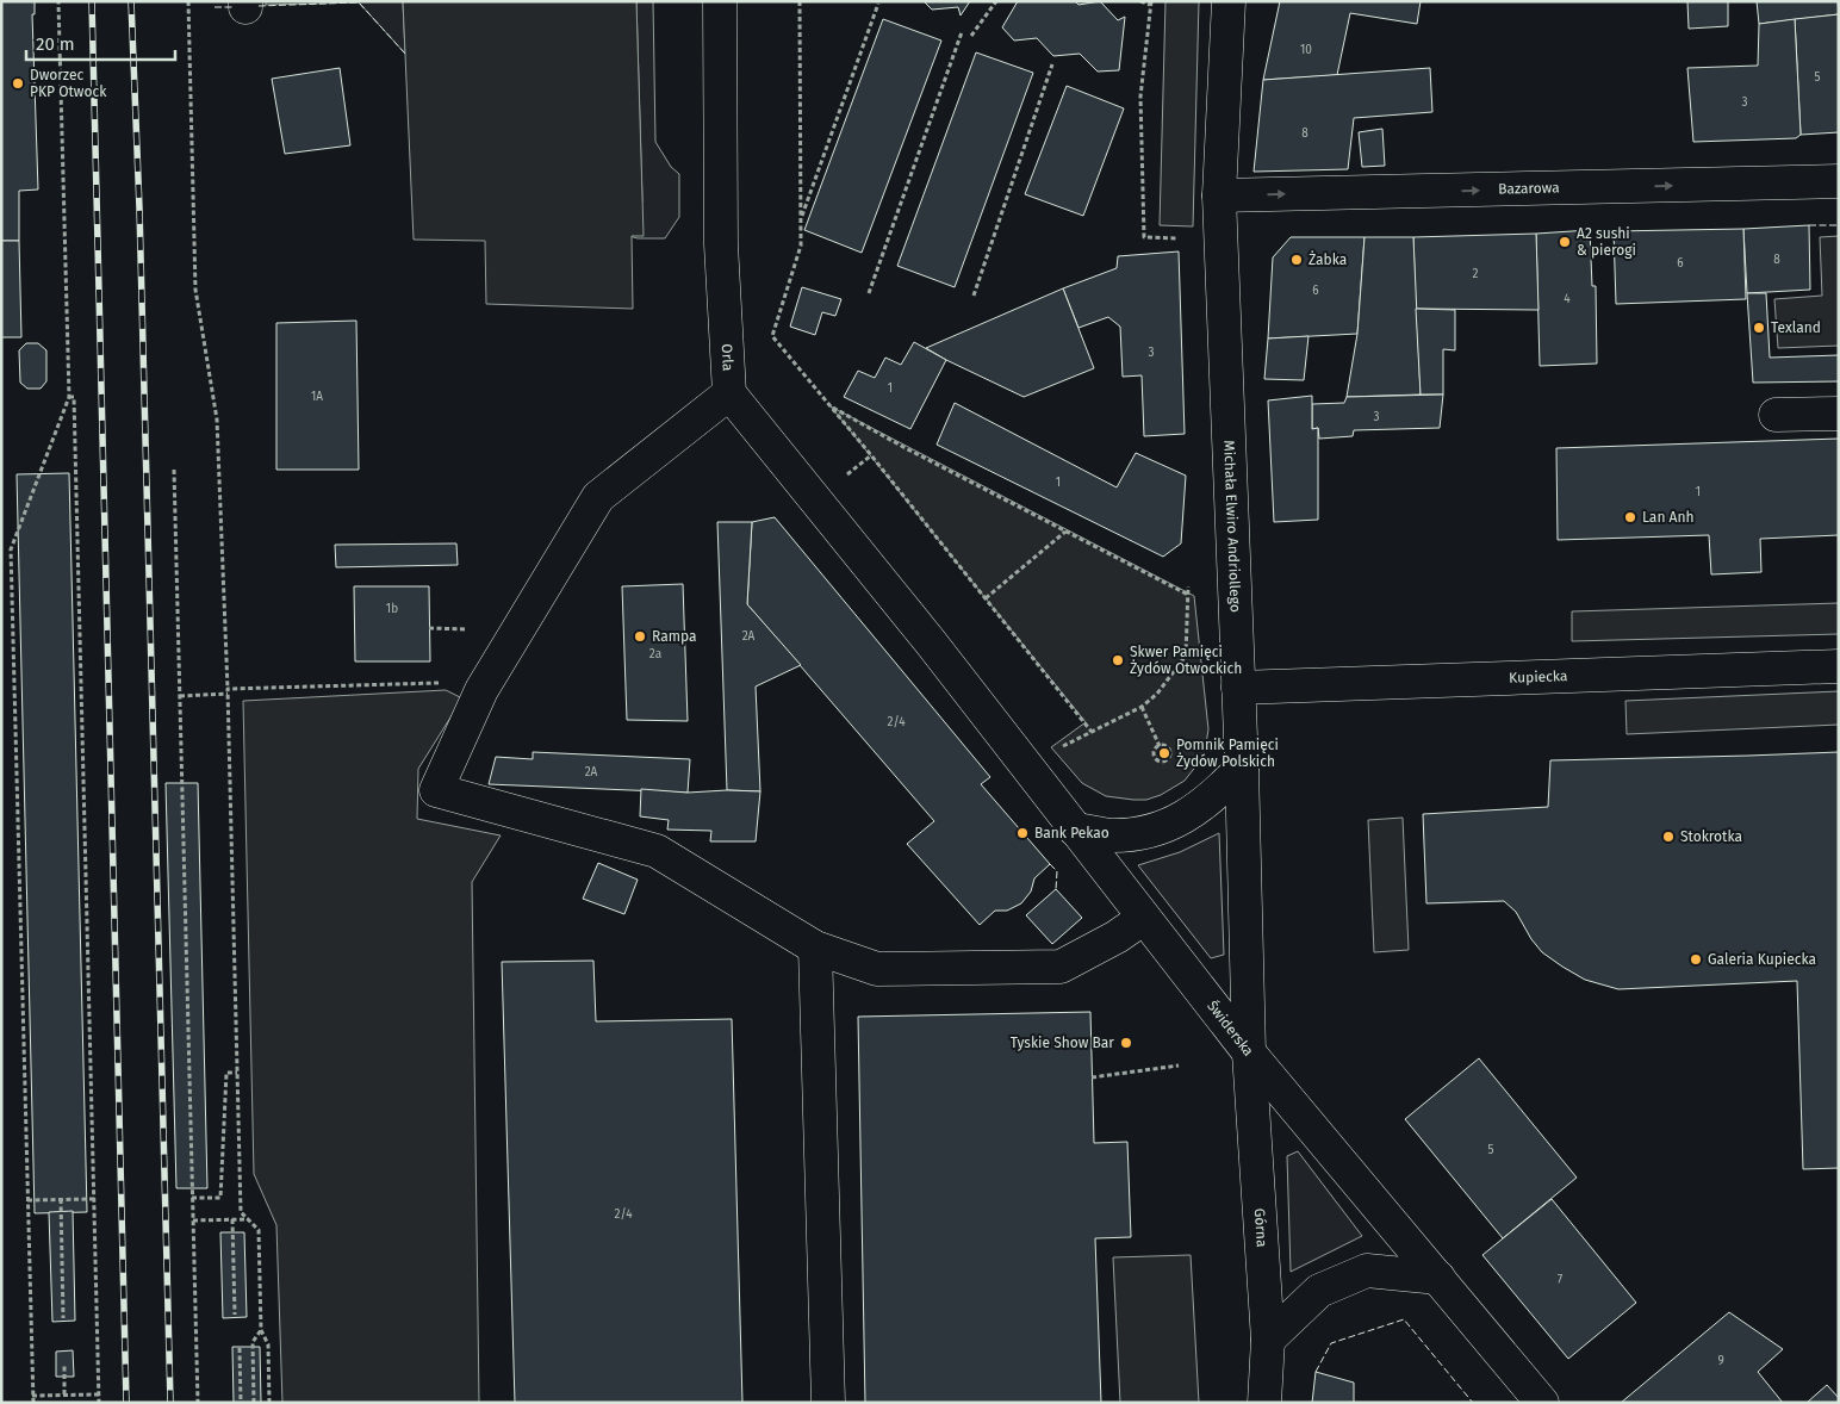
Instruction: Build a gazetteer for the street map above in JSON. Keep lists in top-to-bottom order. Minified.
{"streets":{"street":["Bazarowa","Orla","Michała Elwiro Andriollego","Kupiecka","Świderska","Górna"]},"crossings":[["Bazarowa","Michała Elwiro Andriollego"],["Orla","Świderska"],["Michała Elwiro Andriollego","Kupiecka"],["Michała Elwiro Andriollego","Świderska"],["Michała Elwiro Andriollego","Górna"],["Świderska","Górna"]],"one_way":["Bazarowa"],"places":["Dworzec PKP Otwock","A2 sushi & pierogi","Żabka","Texland","Lan Anh","Rampa","Skwer Pamięci Żydów Otwockich","Pomnik Pamięci Żydów Polskich","Bank Pekao","Stokrotka","Galeria Kupiecka","Tyskie Show Bar"],"house_numbers":["10","5","3","8","8","6","2","6","4","3","1","1A","3","1","1","1b","2A","2a","2/4","2A","5","2/4","7","9"],"scale_bar":"20 m"}
